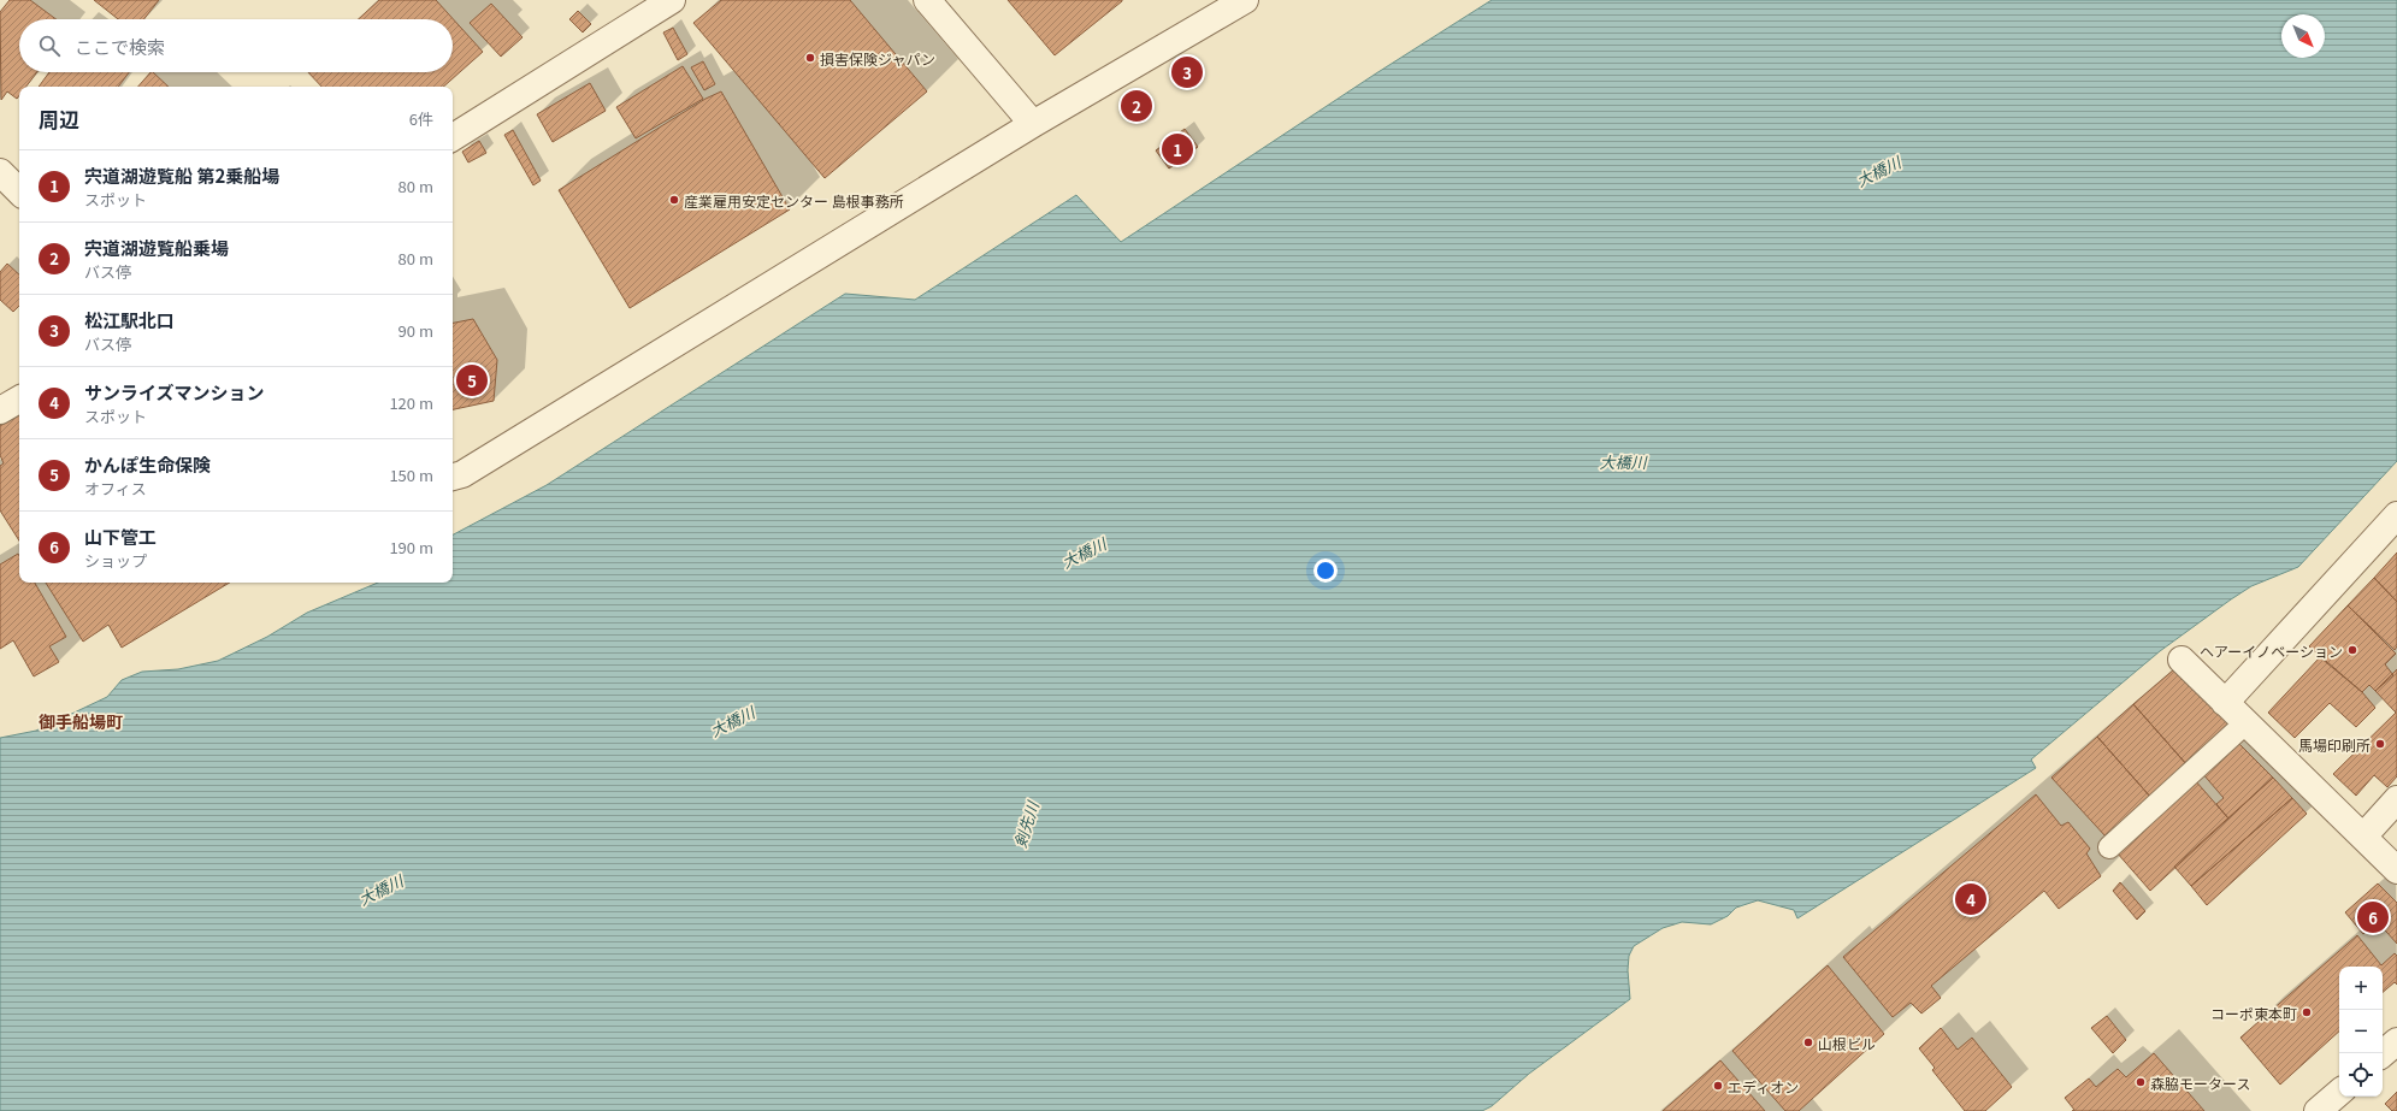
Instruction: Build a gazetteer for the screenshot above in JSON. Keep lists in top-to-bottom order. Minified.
{"districts":["御手船場町"],"water":["大橋川","剣先川"],"places":["損害保険ジャパン","産業雇用安定センター 島根事務所","ヘアーイノベーション","馬場印刷所","コーポ東本町","山根ビル","森脇モータース","エディオン"],"north":"bottom right","page":{"search":"ここで検索","pins":["3","2","1","5","4","6"],"heading":["周辺","6件"],"list":[{"mark":"1","name":"宍道湖遊覧船 第2乗船場","note":"スポット","value":"80 m"},{"mark":"2","name":"宍道湖遊覧船乗場","note":"バス停","value":"80 m"},{"mark":"3","name":"松江駅北口","note":"バス停","value":"90 m"},{"mark":"4","name":"サンライズマンション","note":"スポット","value":"120 m"},{"mark":"5","name":"かんぽ生命保険","note":"オフィス","value":"150 m"},{"mark":"6","name":"山下管工","note":"ショップ","value":"190 m"}],"map_buttons":["+","−"]}}
